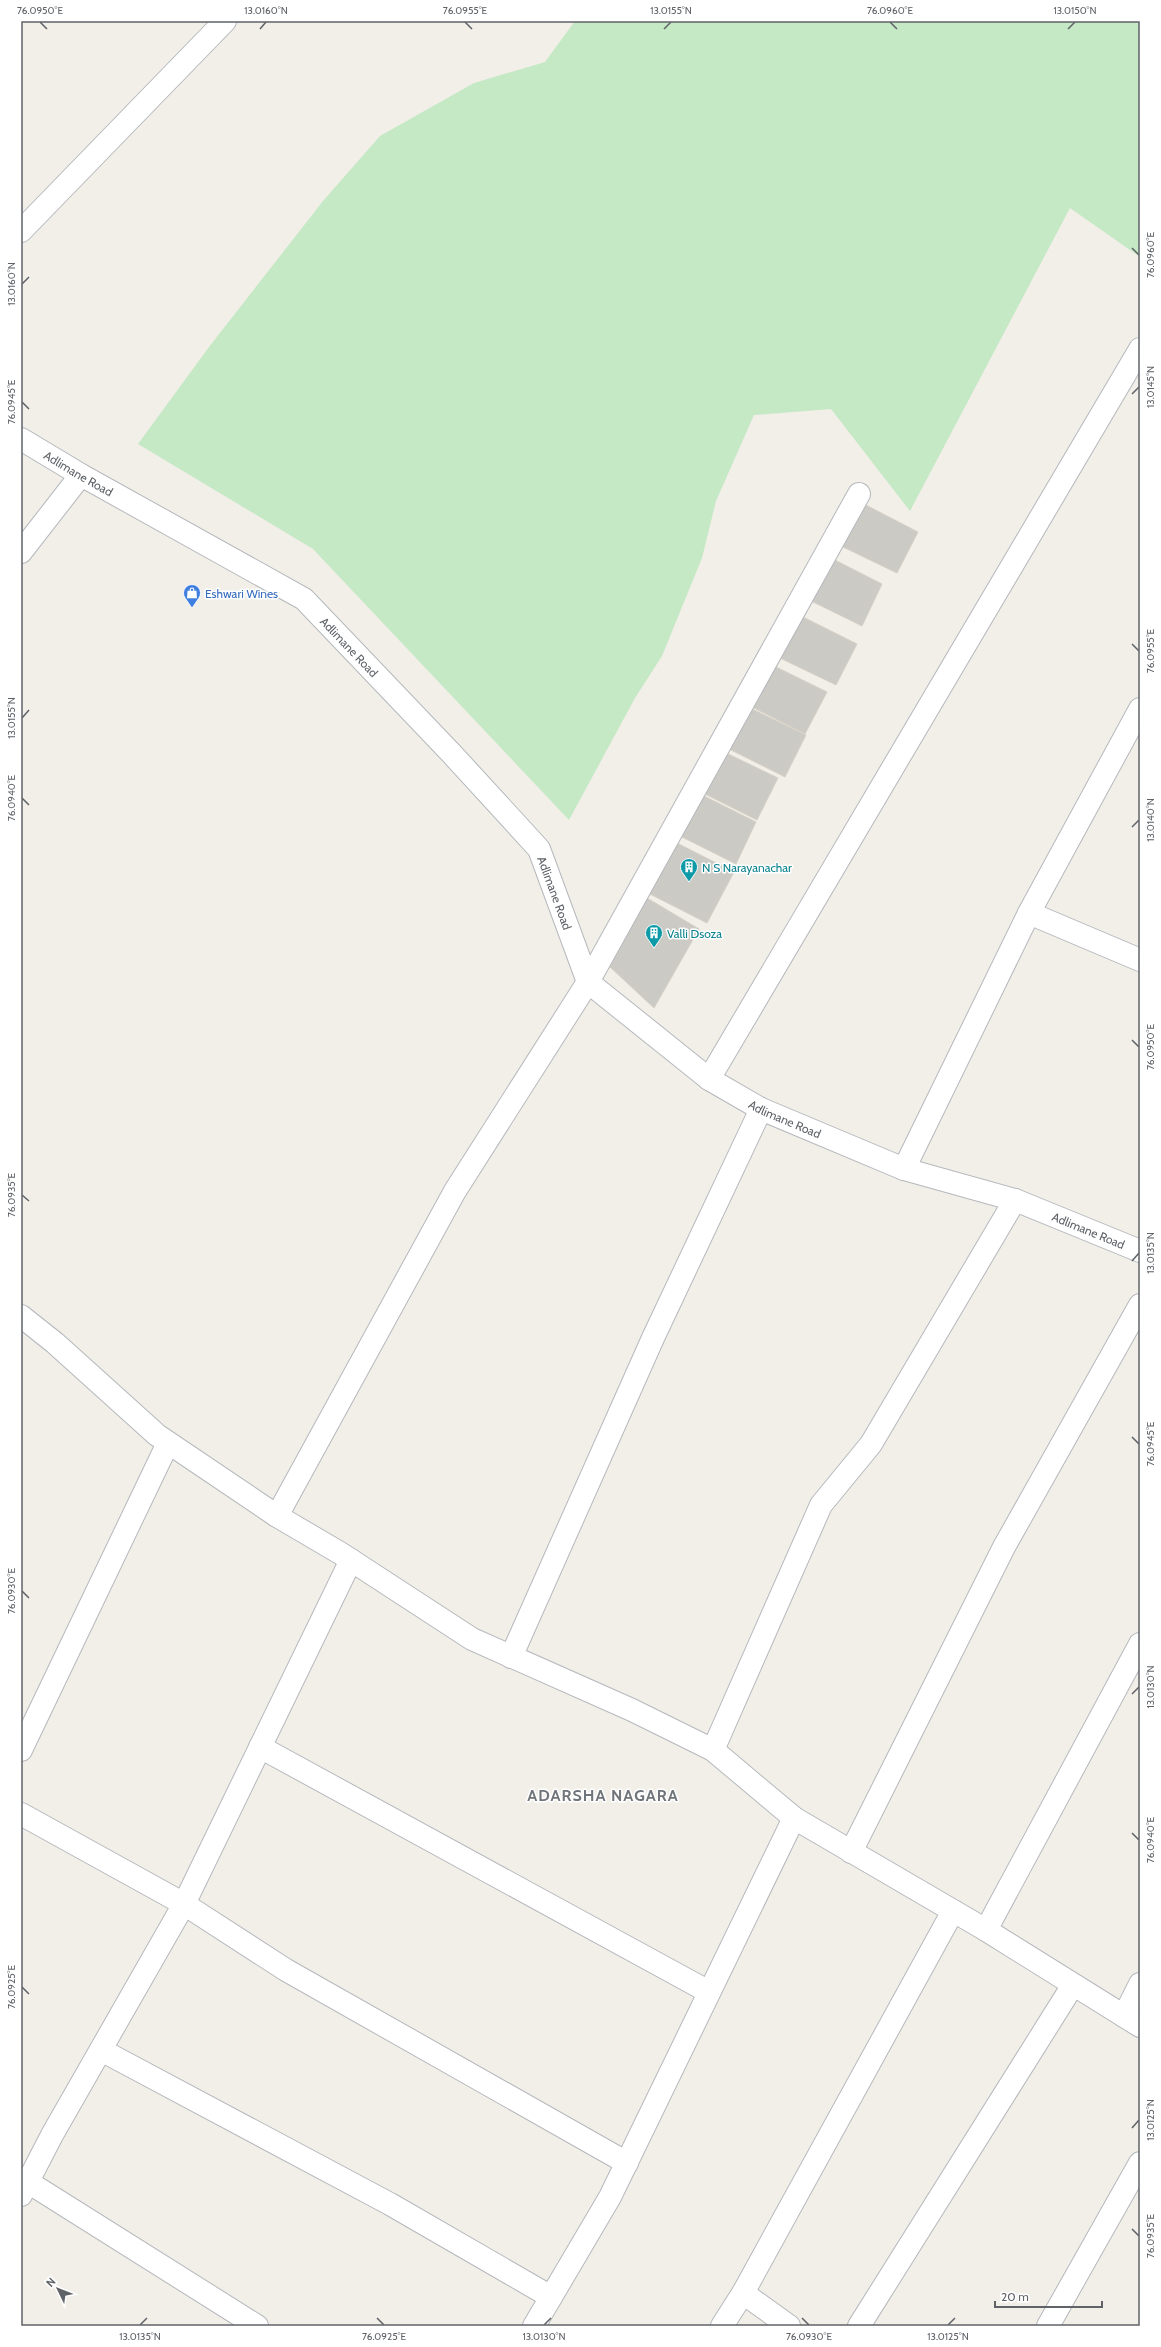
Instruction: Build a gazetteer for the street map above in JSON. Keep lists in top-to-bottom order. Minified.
{"streets":{"street":["Adlimane Road"]},"districts":["ADARSHA NAGARA"],"places":{"shop":["Eshwari Wines"],"building":["N S Narayanachar","Valli Dsoza"]},"scale_bar":"20 m","north":"top left","coordinates":["76.0950°E","13.0160°N","76.0955°E","13.0155°N","76.0960°E","13.0150°N","13.0145°N","76.0945°E","76.0940°E","13.0140°N","76.0935°E","13.0135°N","76.0930°E","13.0130°N","76.0925°E","13.0125°N"]}
